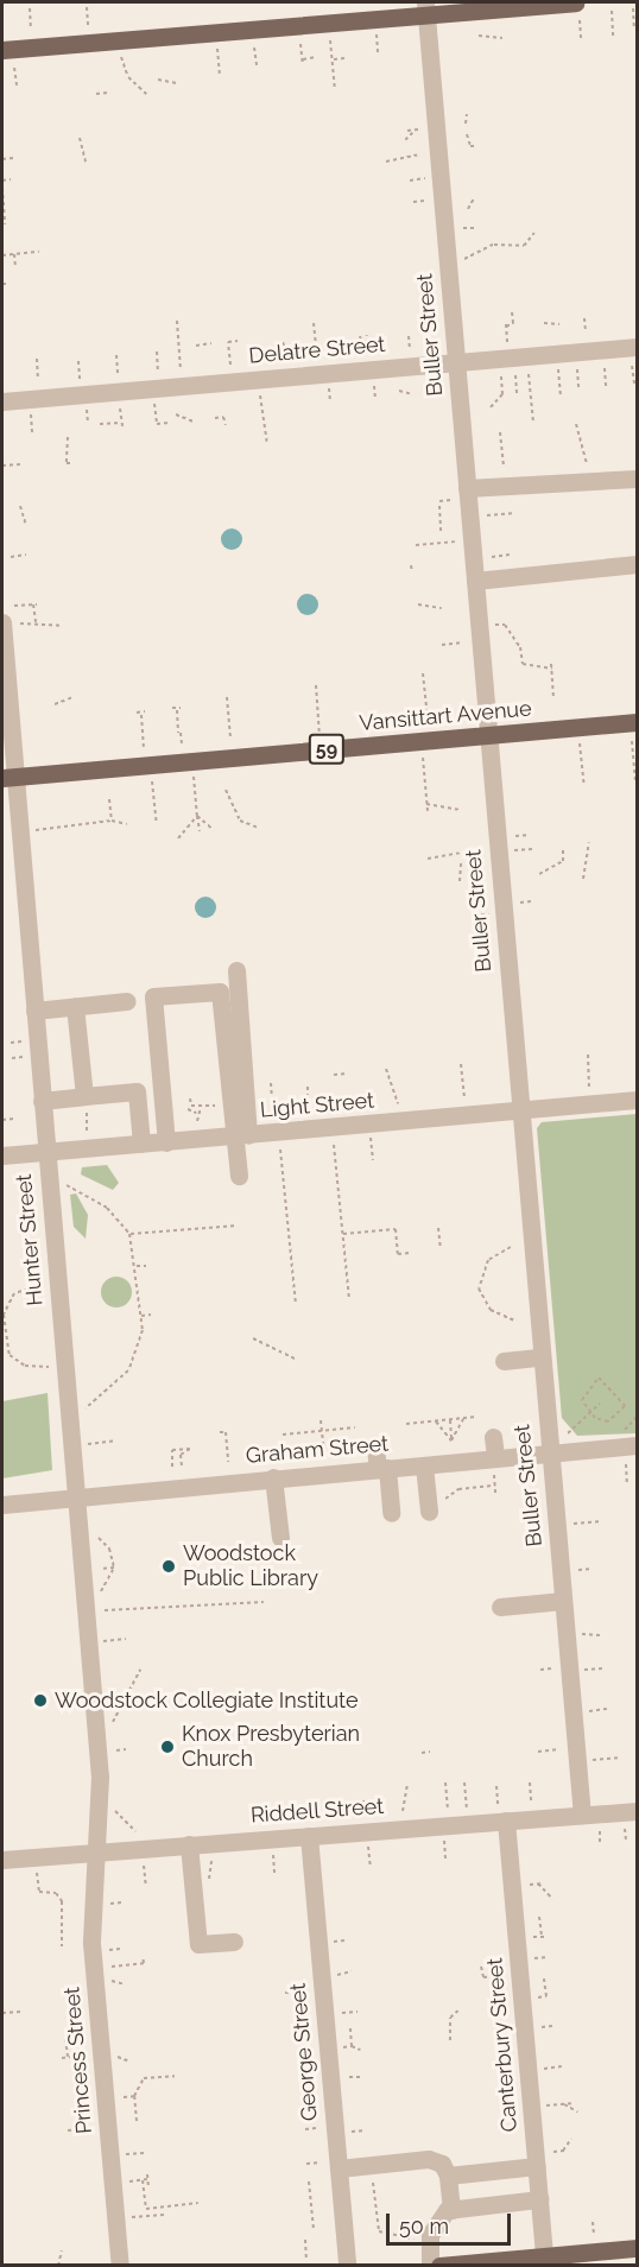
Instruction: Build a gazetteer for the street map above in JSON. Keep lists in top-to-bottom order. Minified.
{"streets":{"main road":["Vansittart Avenue","59"],"street":["Buller Street","Delatre Street","Light Street","Hunter Street","Graham Street","Riddell Street","Canterbury Street","George Street","Princess Street"]},"crossings":[["Buller Street","Delatre Street"],["Buller Street","Vansittart Avenue"],["Buller Street","Light Street"],["Buller Street","Graham Street"],["Buller Street","Riddell Street"],["Vansittart Avenue","Hunter Street"],["Light Street","Hunter Street"],["Hunter Street","Graham Street"],["Hunter Street","Riddell Street"],["Hunter Street","Princess Street"],["Riddell Street","Canterbury Street"],["Riddell Street","George Street"],["Riddell Street","Princess Street"]],"places":["Woodstock Public Library","Woodstock Collegiate Institute","Knox Presbyterian Church"],"scale_bar":"50 m"}
